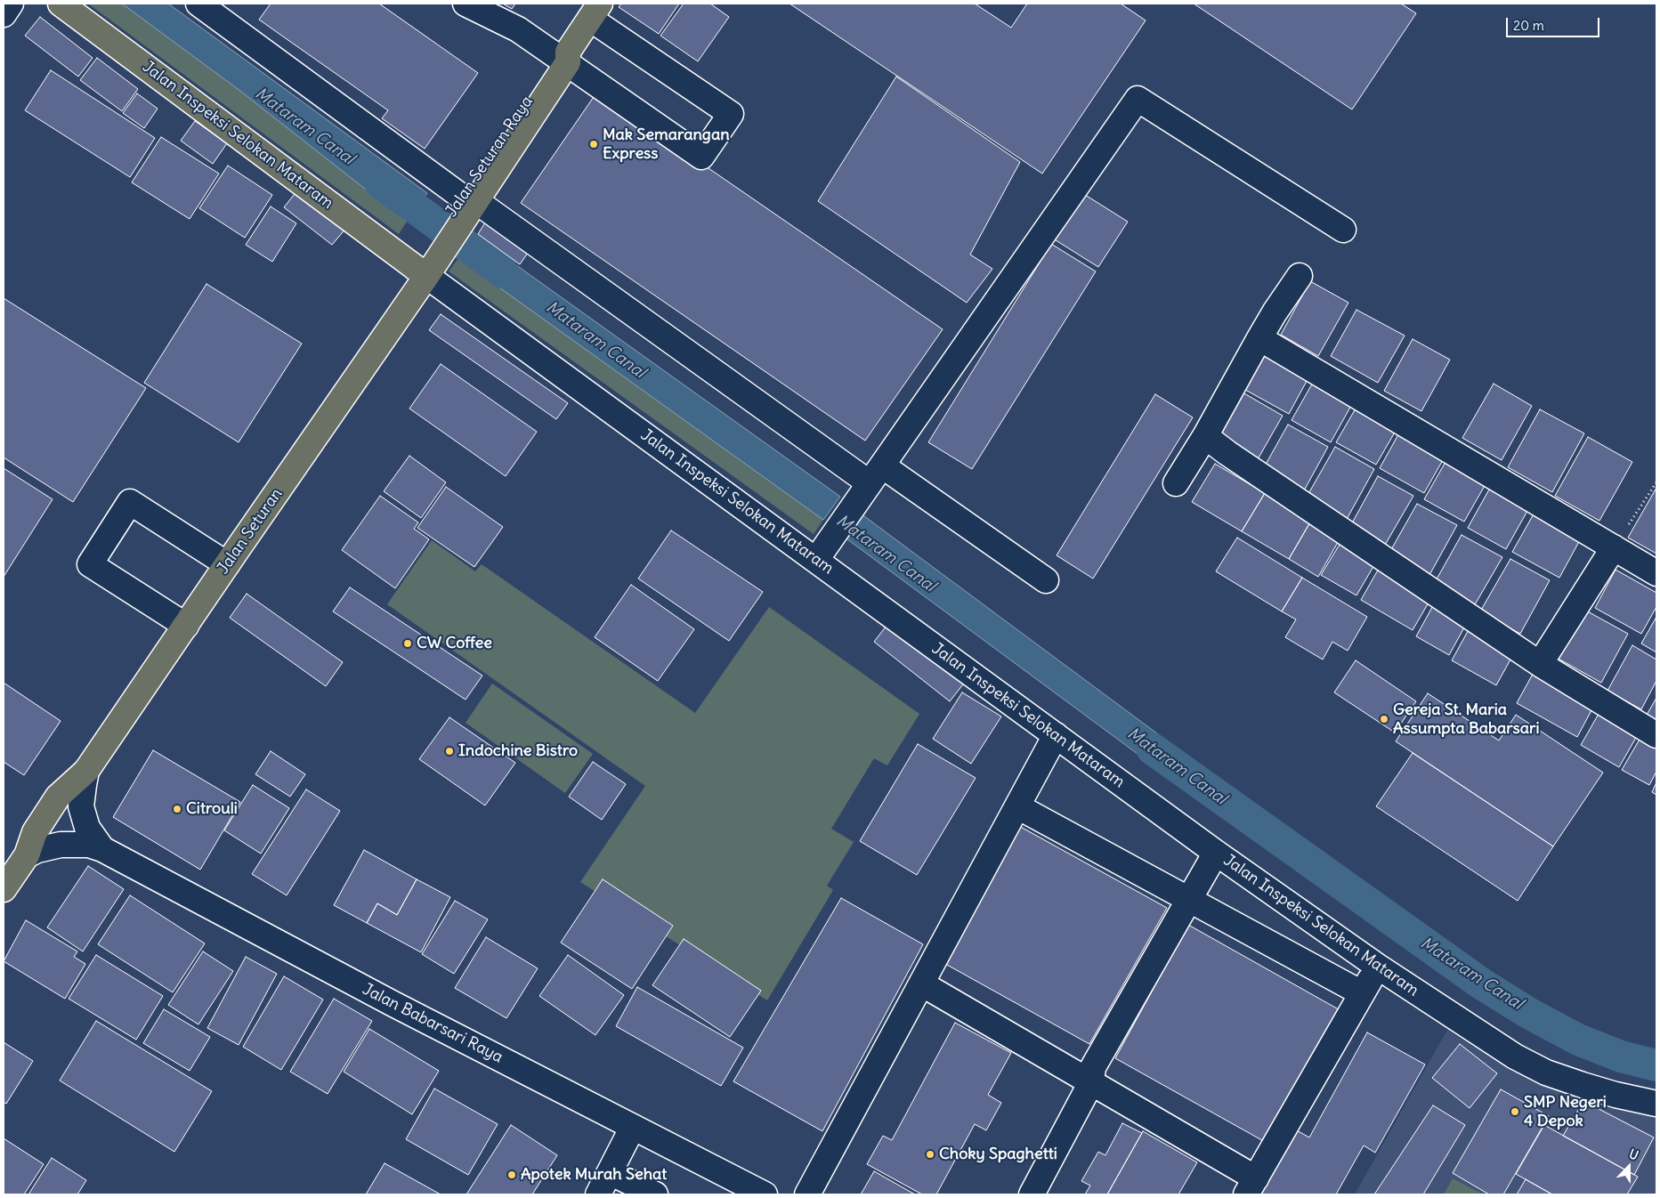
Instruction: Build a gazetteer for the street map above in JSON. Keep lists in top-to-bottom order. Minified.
{"streets":{"main road":["Jalan Inspeksi Selokan Mataram","Jalan Seturan Raya","Jalan Seturan"],"street":["Jalan Babarsari Raya"]},"crossings":[["Jalan Inspeksi Selokan Mataram","Jalan Seturan Raya"],["Jalan Inspeksi Selokan Mataram","Jalan Seturan"],["Jalan Seturan Raya","Jalan Seturan"]],"water":["Mataram Canal"],"places":["Mak Semarangan Express","CW Coffee","Gereja St. Maria Assumpta Babarsari","Indochine Bistro","Citrouli","SMP Negeri 4 Depok","Choky Spaghetti","Apotek Murah Sehat"],"scale_bar":"20 m","north":"top"}
